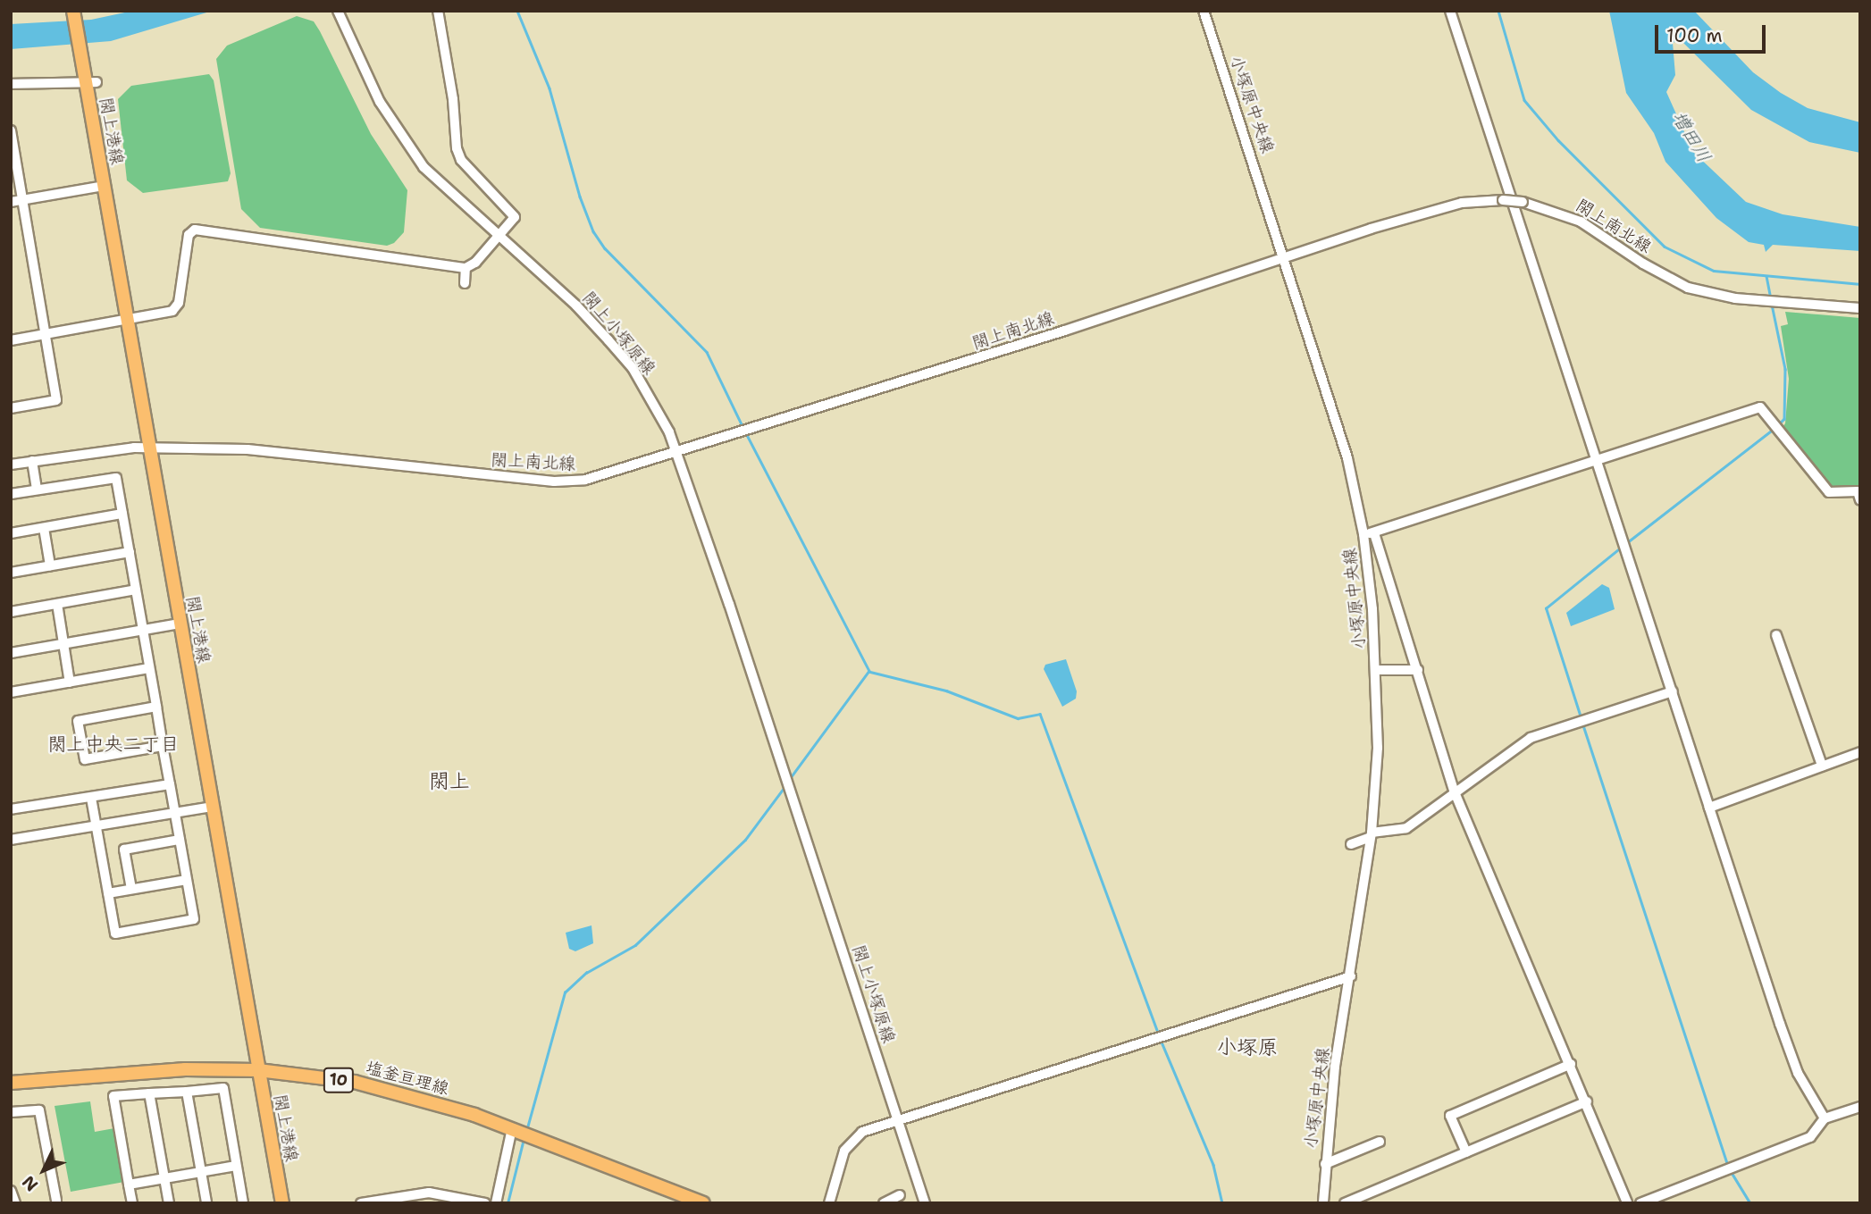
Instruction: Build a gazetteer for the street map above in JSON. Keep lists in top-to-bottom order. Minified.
{"streets":{"main road":["閖上港線","塩釜亘理線","10"],"street":["小塚原中央線","閖上南北線","閖上小塚原線"]},"crossings":[["小塚原中央線","閖上南北線"],["閖上港線","閖上南北線"],["閖上港線","塩釜亘理線"],["閖上南北線","閖上小塚原線"]],"districts":["閖上中央二丁目","閖上","小塚原"],"water":["増田川"],"scale_bar":"100 m","north":"bottom left"}
